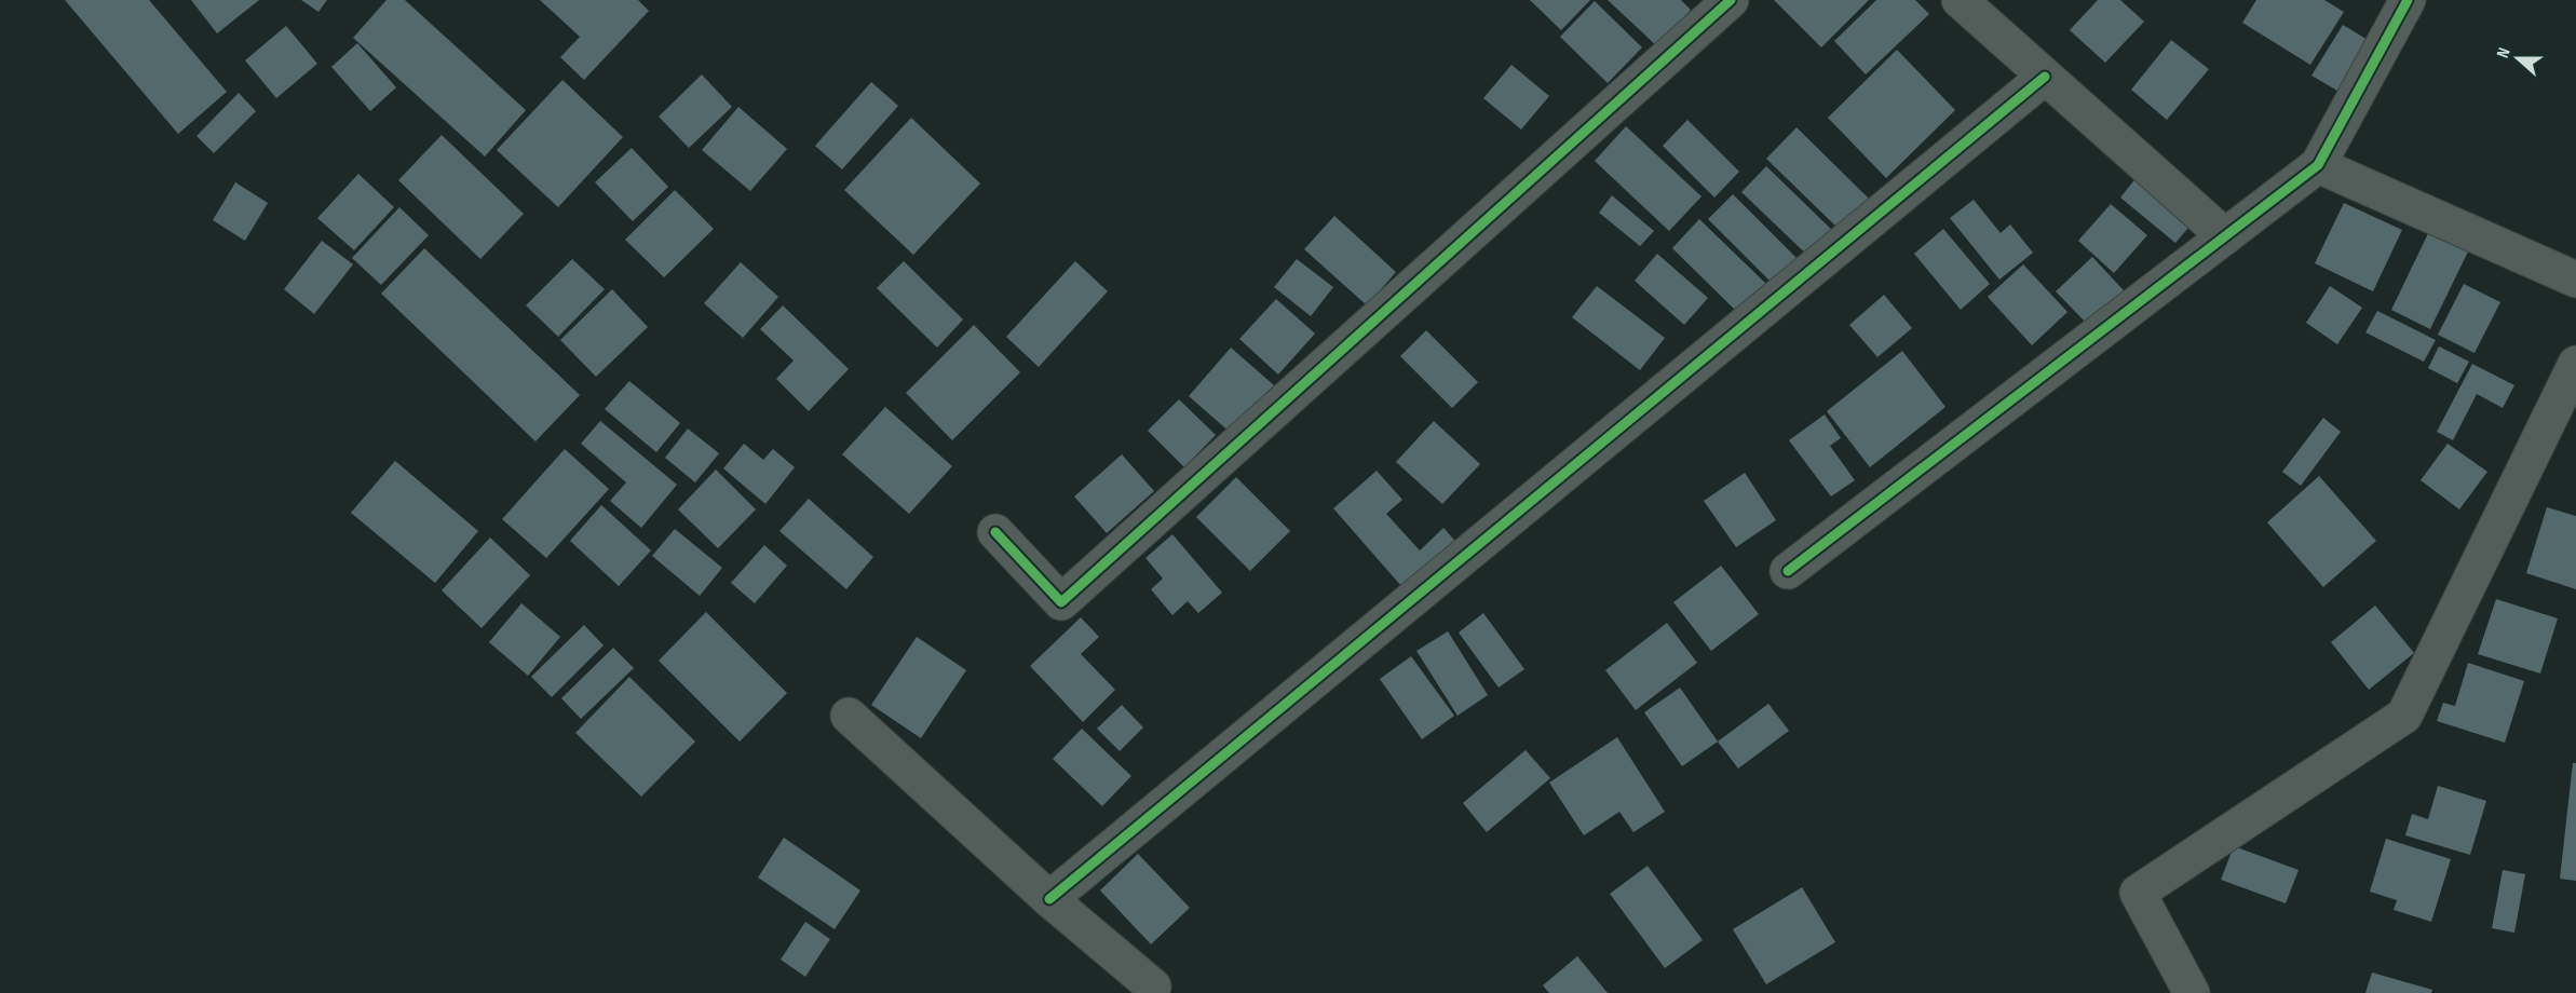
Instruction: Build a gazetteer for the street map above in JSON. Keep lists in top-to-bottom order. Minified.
{"north":"left"}
